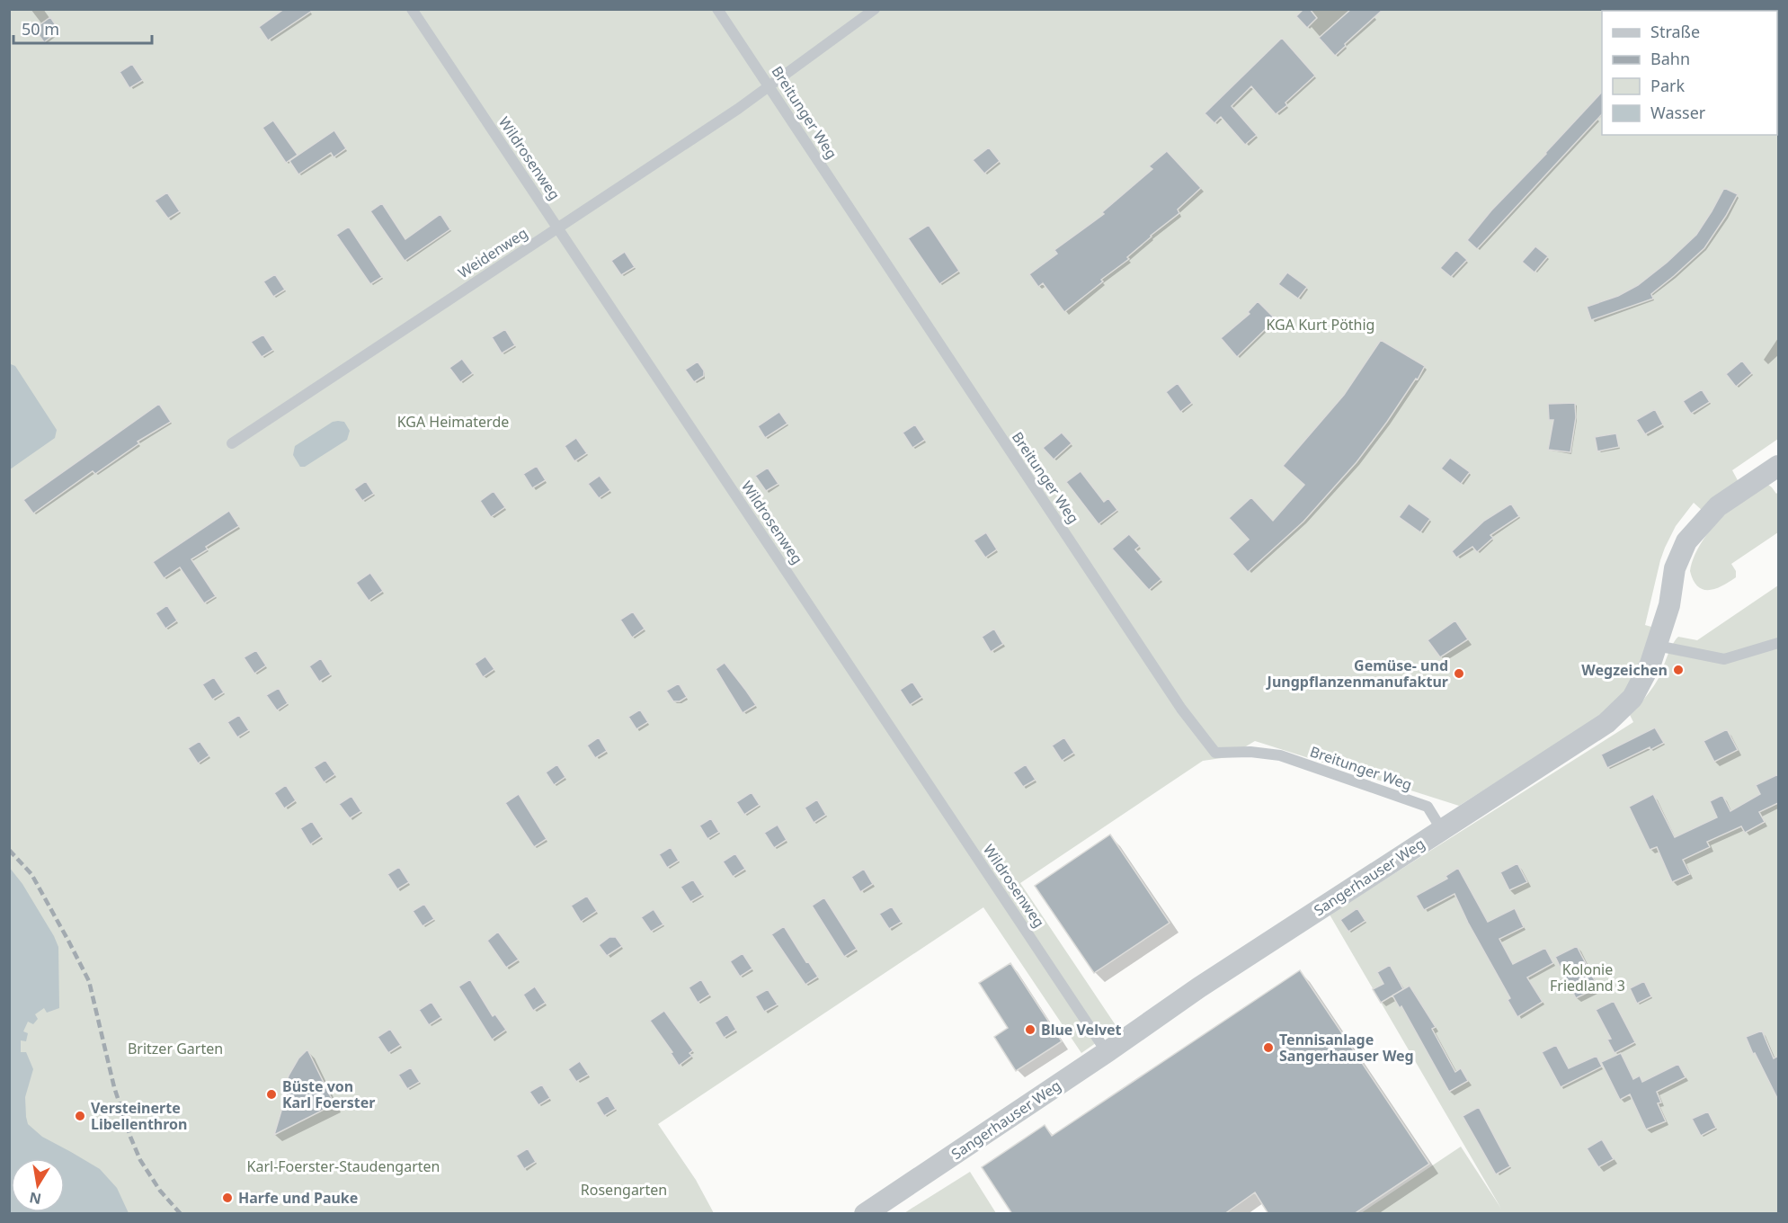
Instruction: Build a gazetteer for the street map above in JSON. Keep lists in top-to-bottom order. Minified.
{"streets":{"street":["Sangerhauser Weg"],"lane":["Breitunger Weg","Wildrosenweg","Weidenweg"]},"crossings":[["Breitunger Weg","Weidenweg"],["Breitunger Weg","Sangerhauser Weg"],["Wildrosenweg","Weidenweg"],["Wildrosenweg","Sangerhauser Weg"]],"parks":["KGA Kurt Pöthig","KGA Heimaterde","Kolonie Friedland 3","Britzer Garten","Karl-Foerster-Staudengarten","Rosengarten"],"places":["Wegzeichen","Gemüse- und Jungpflanzenmanufaktur","Blue Velvet","Tennisanlage Sangerhauser Weg","Büste von Karl Foerster","Versteinerte Libellenthron","Harfe und Pauke"],"legend":["Straße","Bahn","Park","Wasser"],"scale_bar":"50 m","north":"bottom"}
